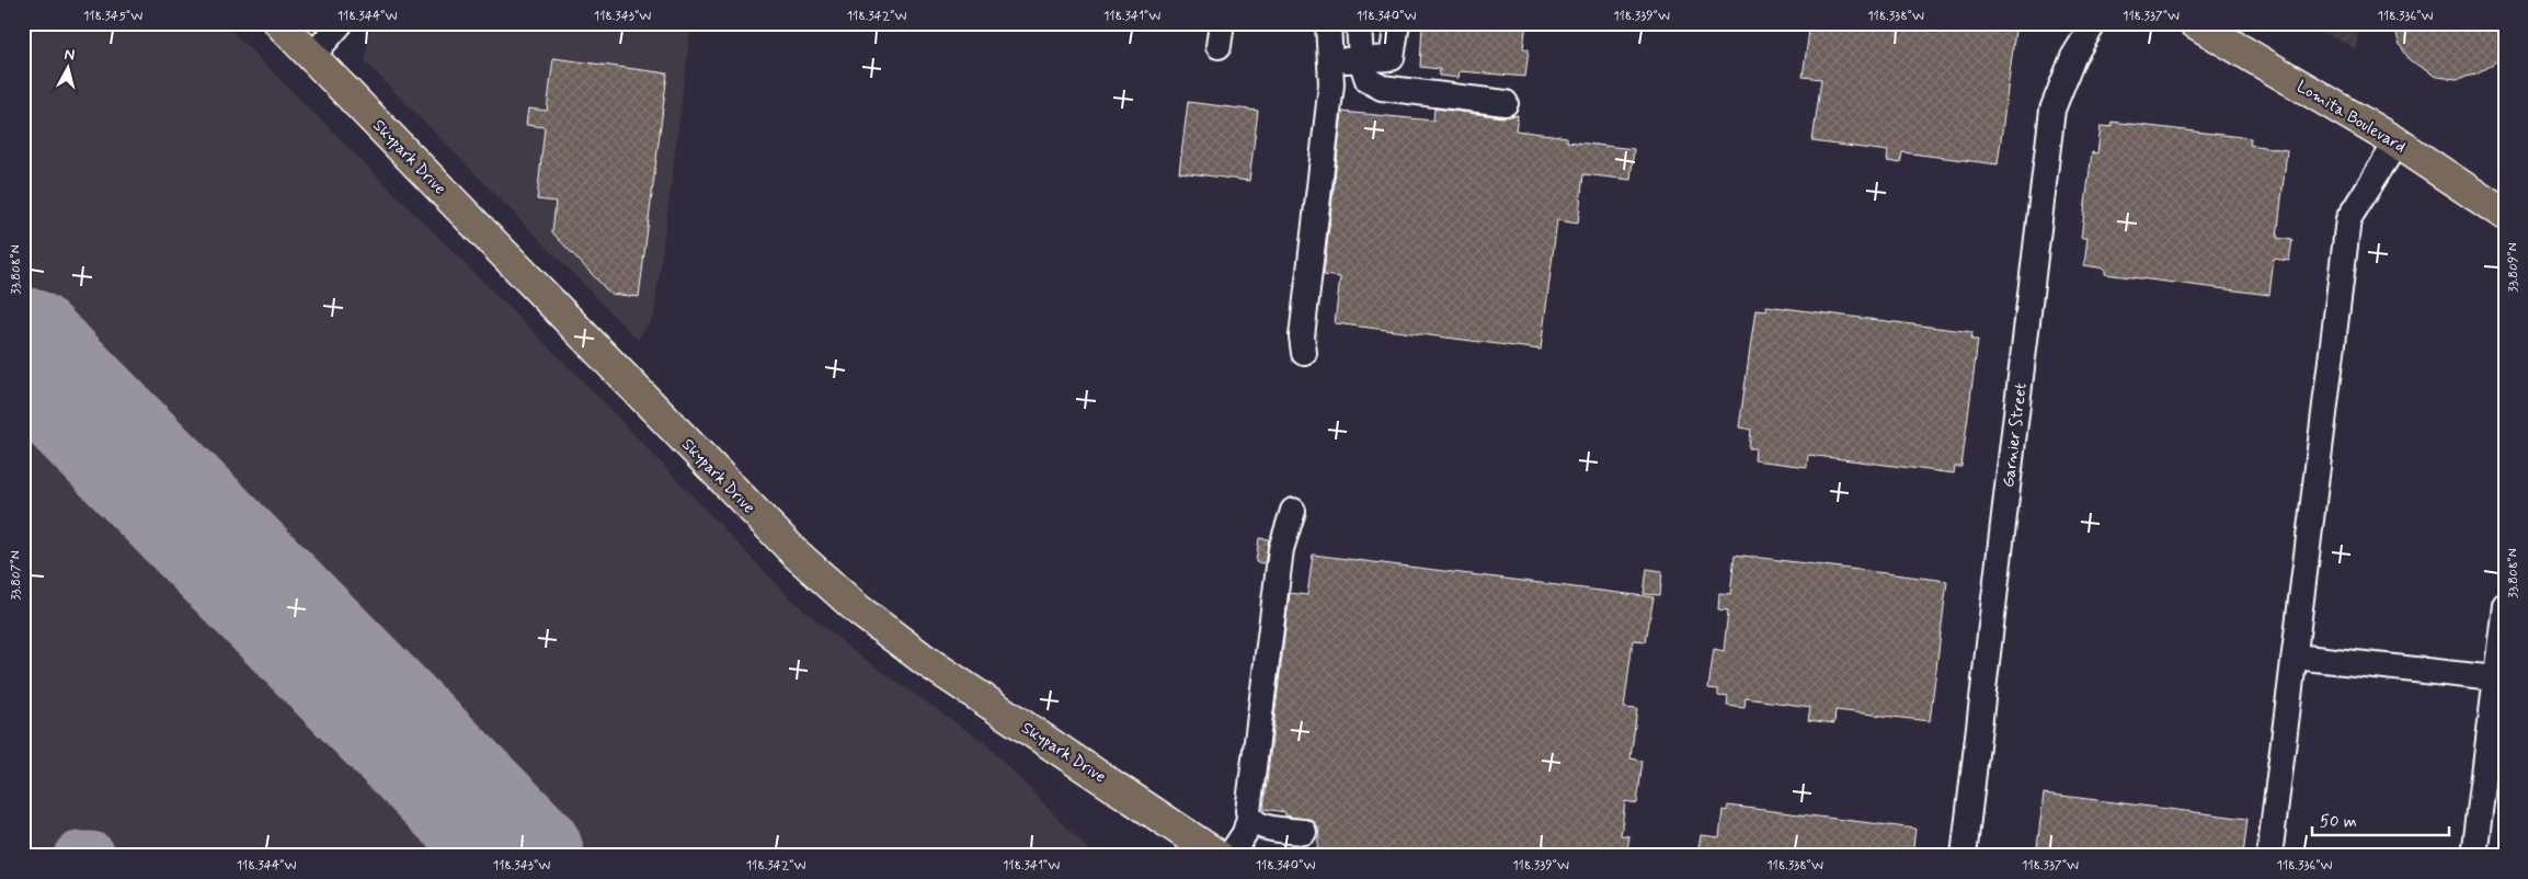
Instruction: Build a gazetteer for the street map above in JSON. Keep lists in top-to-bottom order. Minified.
{"streets":{"main road":["Lomita Boulevard","Skypark Drive"],"street":["Garnier Street"]},"scale_bar":"50 m","north":"top","coordinates":["118.345°W","118.344°W","118.343°W","118.342°W","118.341°W","118.340°W","118.339°W","118.338°W","118.337°W","118.336°W","33.809°N","33.808°N","33.807°N"]}
